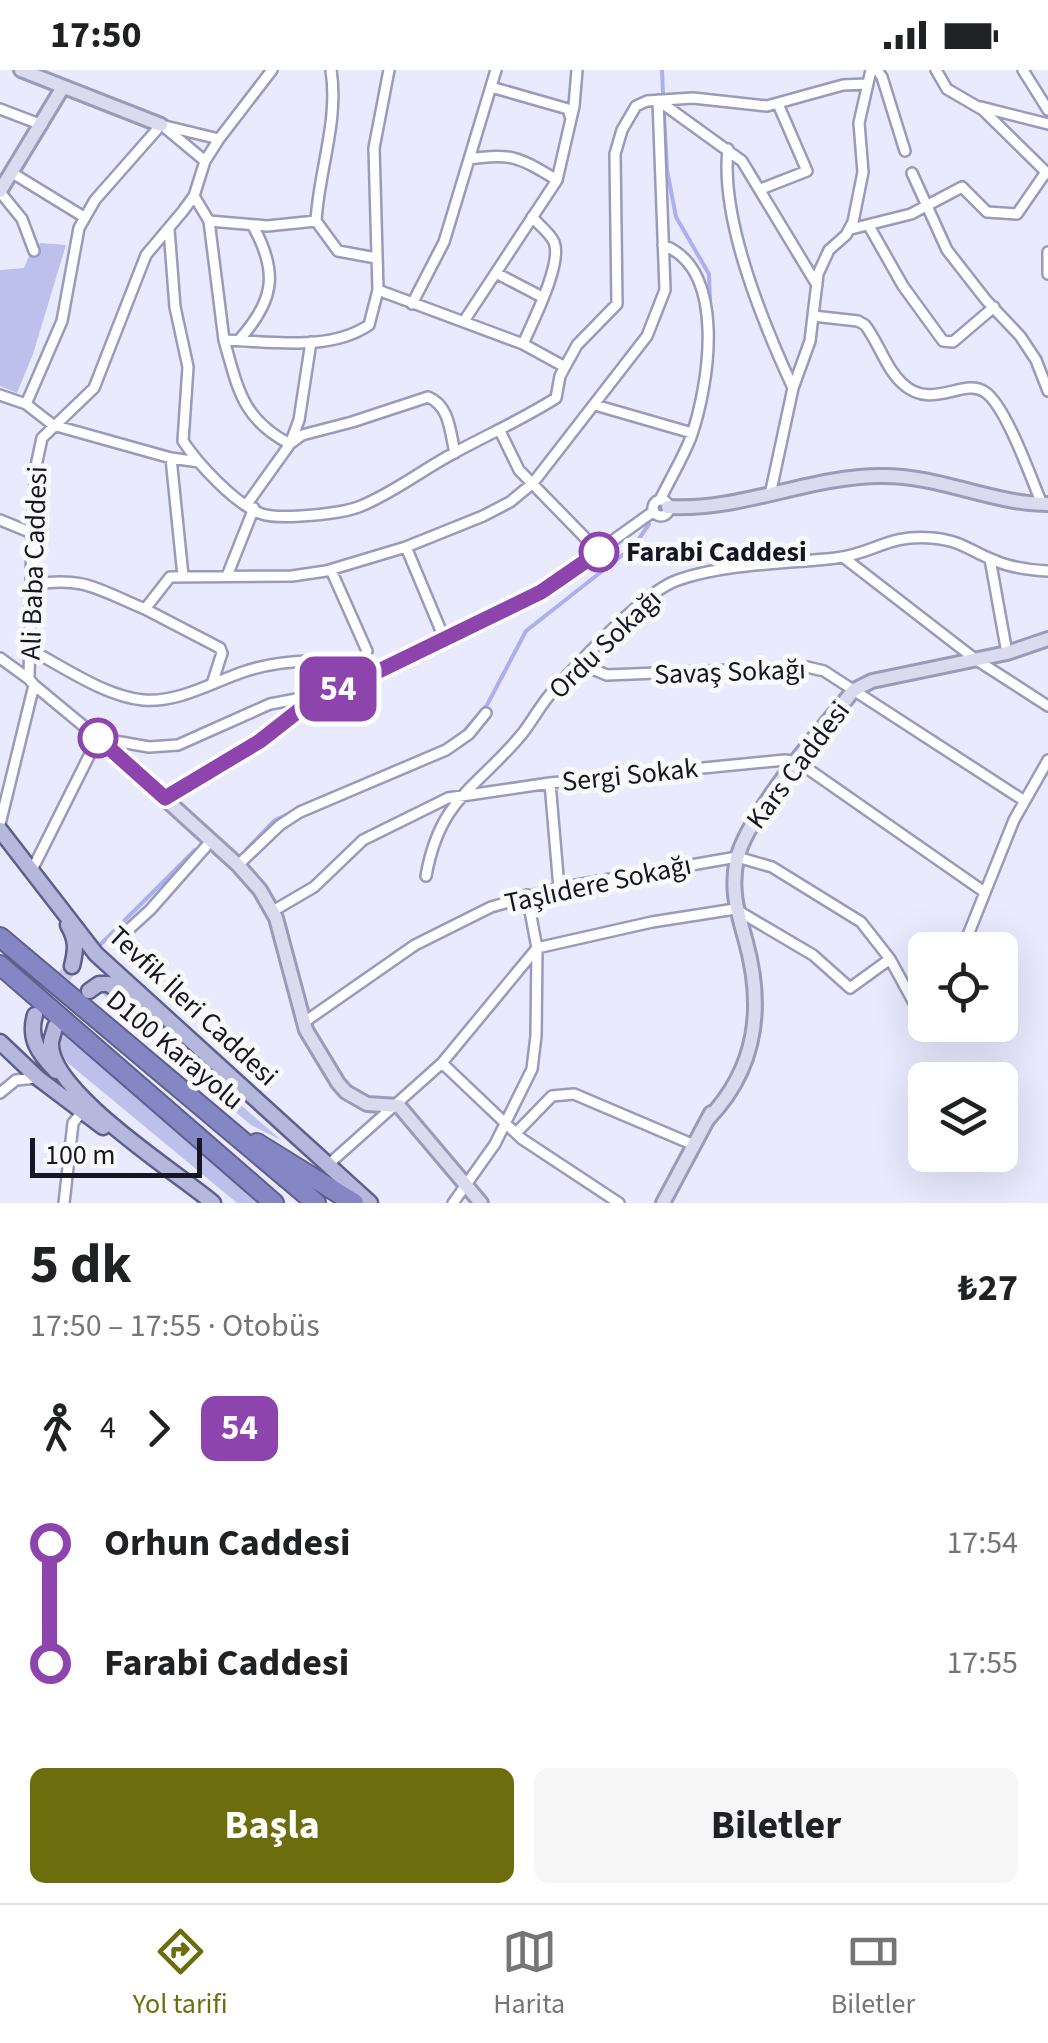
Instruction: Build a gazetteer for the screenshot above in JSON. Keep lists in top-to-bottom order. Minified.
{"streets":{"highway":["D100 Karayolu"],"main road":["Tevfik İleri Caddesi"],"street":["Ali Baba Caddesi","Ordu Sokağı","Savaş Sokağı","Kars Caddesi","Sergi Sokak","Taşlıdere Sokağı"]},"crossings":[["Ali Baba Caddesi","Tevfik İleri Caddesi"],["Ordu Sokağı","Savaş Sokağı"],["Ordu Sokağı","Sergi Sokak"],["Savaş Sokağı","Kars Caddesi"],["Kars Caddesi","Sergi Sokak"],["Kars Caddesi","Taşlıdere Sokağı"]],"places":["Farabi̇ Caddesi̇"],"lines":["bus line 54"],"scale_bar":"100 m","page":{"status":"17:50","on_map":"54","scale":"100 m","heading":["5 dk","17:50 – 17:55 · Otobüs","₺27"],"legs":["4","54"],"list":[{"name":"Orhun Caddesi̇","value":"17:54"},{"name":"Farabi̇ Caddesi̇","value":"17:55"}],"buttons":["Başla","Biletler"],"tabs":["Yol tarifi","Harita","Biletler"]}}
